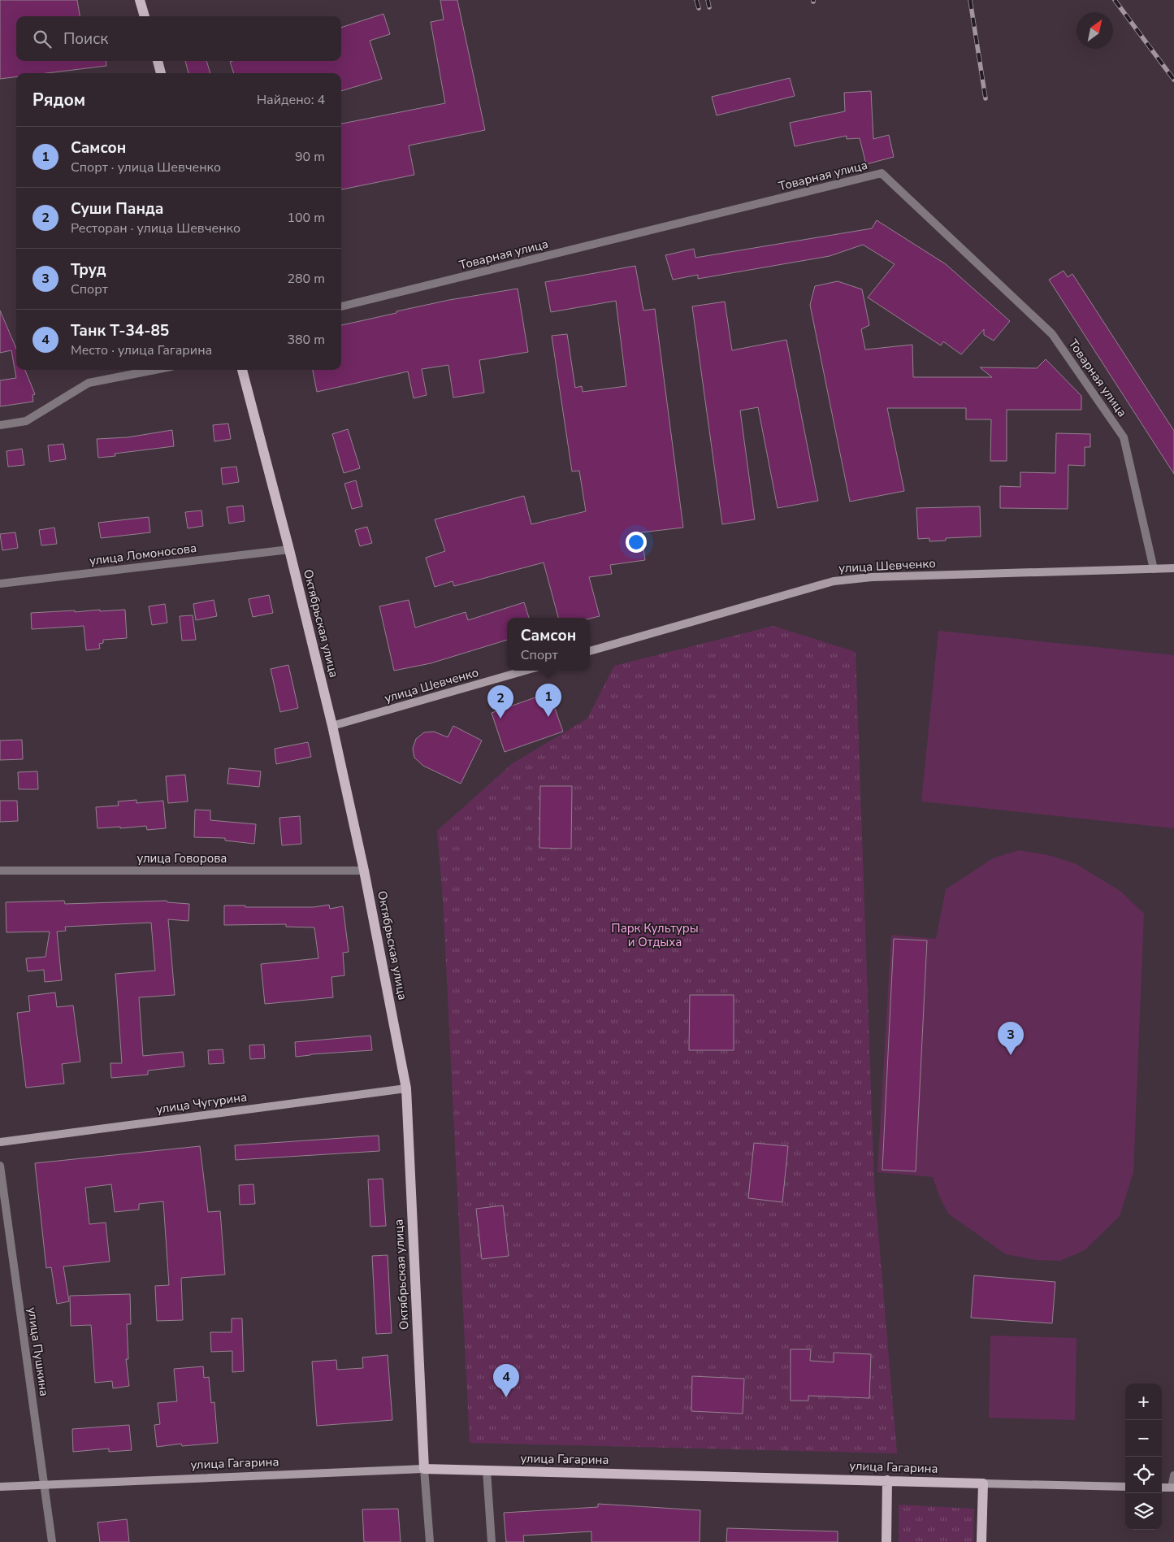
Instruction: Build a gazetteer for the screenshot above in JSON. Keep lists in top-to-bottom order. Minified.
{"streets":{"main road":["Октябрьская улица","улица Гагарина"],"street":["Товарная улица","улица Ломоносова","улица Шевченко","улица Говорова","улица Чугурина","улица Пушкина"]},"crossings":[["Товарная улица","улица Шевченко"],["улица Ломоносова","Октябрьская улица"],["улица Шевченко","Октябрьская улица"],["Октябрьская улица","улица Говорова"],["Октябрьская улица","улица Чугурина"],["Октябрьская улица","улица Гагарина"],["улица Пушкина","улица Гагарина"]],"parks":["Парк Культуры и Отдыха"],"north":"top right","page":{"search":"Поиск","heading":["Рядом","Найдено: 4"],"list":[{"mark":"1","name":"Самсон","note":"Спорт · улица Шевченко","value":"90 m"},{"mark":"2","name":"Суши Панда","note":"Ресторан · улица Шевченко","value":"100 m"},{"mark":"3","name":"Труд","note":"Спорт","value":"280 m"},{"mark":"4","name":"Танк Т-34-85","note":"Место · улица Гагарина","value":"380 m"}],"popup":["Самсон","Спорт"],"pins":["1","2","3","4"],"map_buttons":["+","−"]}}
